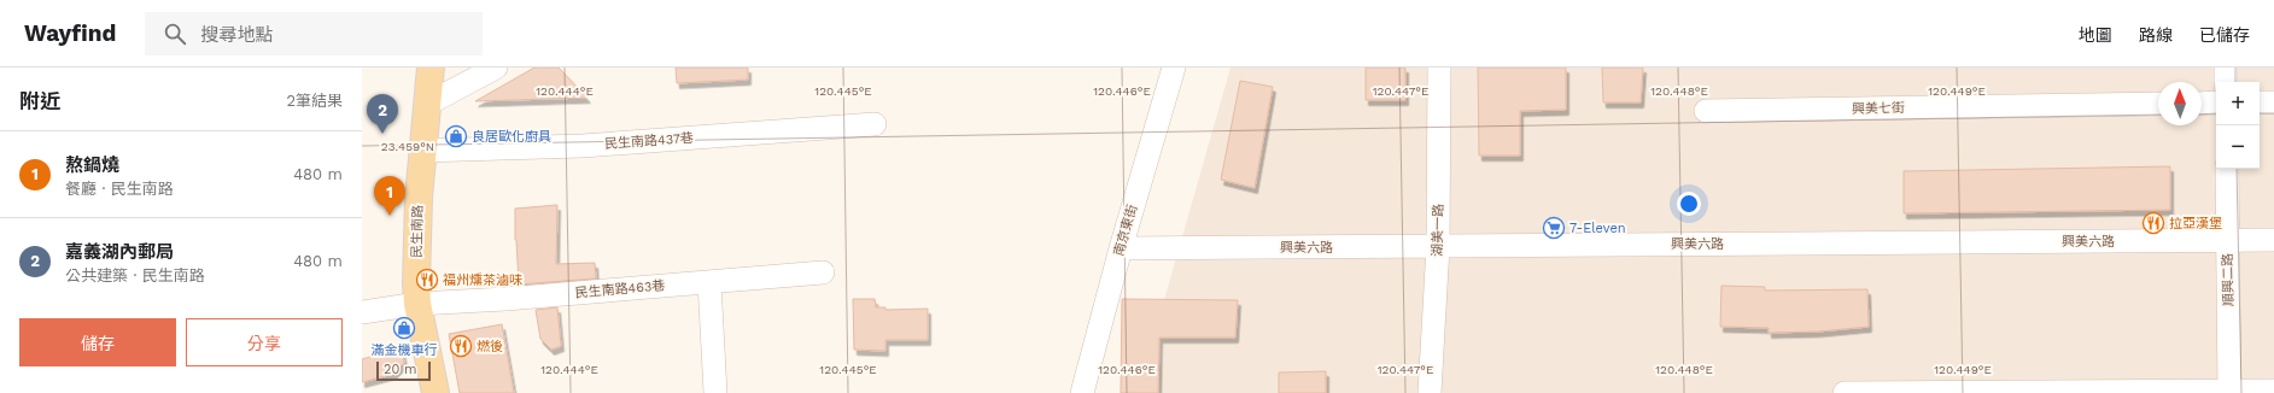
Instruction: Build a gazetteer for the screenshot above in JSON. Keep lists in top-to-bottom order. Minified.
{"streets":{"main road":["民生南路"],"street":["興美七街","民生南路437巷","南京東街","湖美一路","興美六路","順興二路","民生南路463巷"]},"crossings":[["民生南路437巷","民生南路"],["南京東街","興美六路"],["湖美一路","興美六路"],["民生南路","民生南路463巷"],["興美六路","順興二路"]],"places":{"shop":["良居歐化廚具","滿金機車行"],"restaurant":["拉亞漢堡","福州燻茶滷味","燃後"],"supermarket":["7-Eleven"]},"scale_bar":"20 m","north":"top","page":{"header":"Wayfind","search":"搜尋地點","nav":["地圖","路線","已儲存"],"heading":["附近","2筆結果"],"map_buttons":["+","−"],"pins":["2","1"],"list":[{"mark":"1","name":"熬鍋燒","note":"餐廳 · 民生南路","value":"480 m"},{"mark":"2","name":"嘉義湖內郵局","note":"公共建築 · 民生南路","value":"480 m"}],"buttons":["儲存","分享"],"scale":"20 m"},"coordinates":["120.444°E","120.445°E","120.446°E","120.447°E","120.448°E","120.449°E","23.459°N"]}
